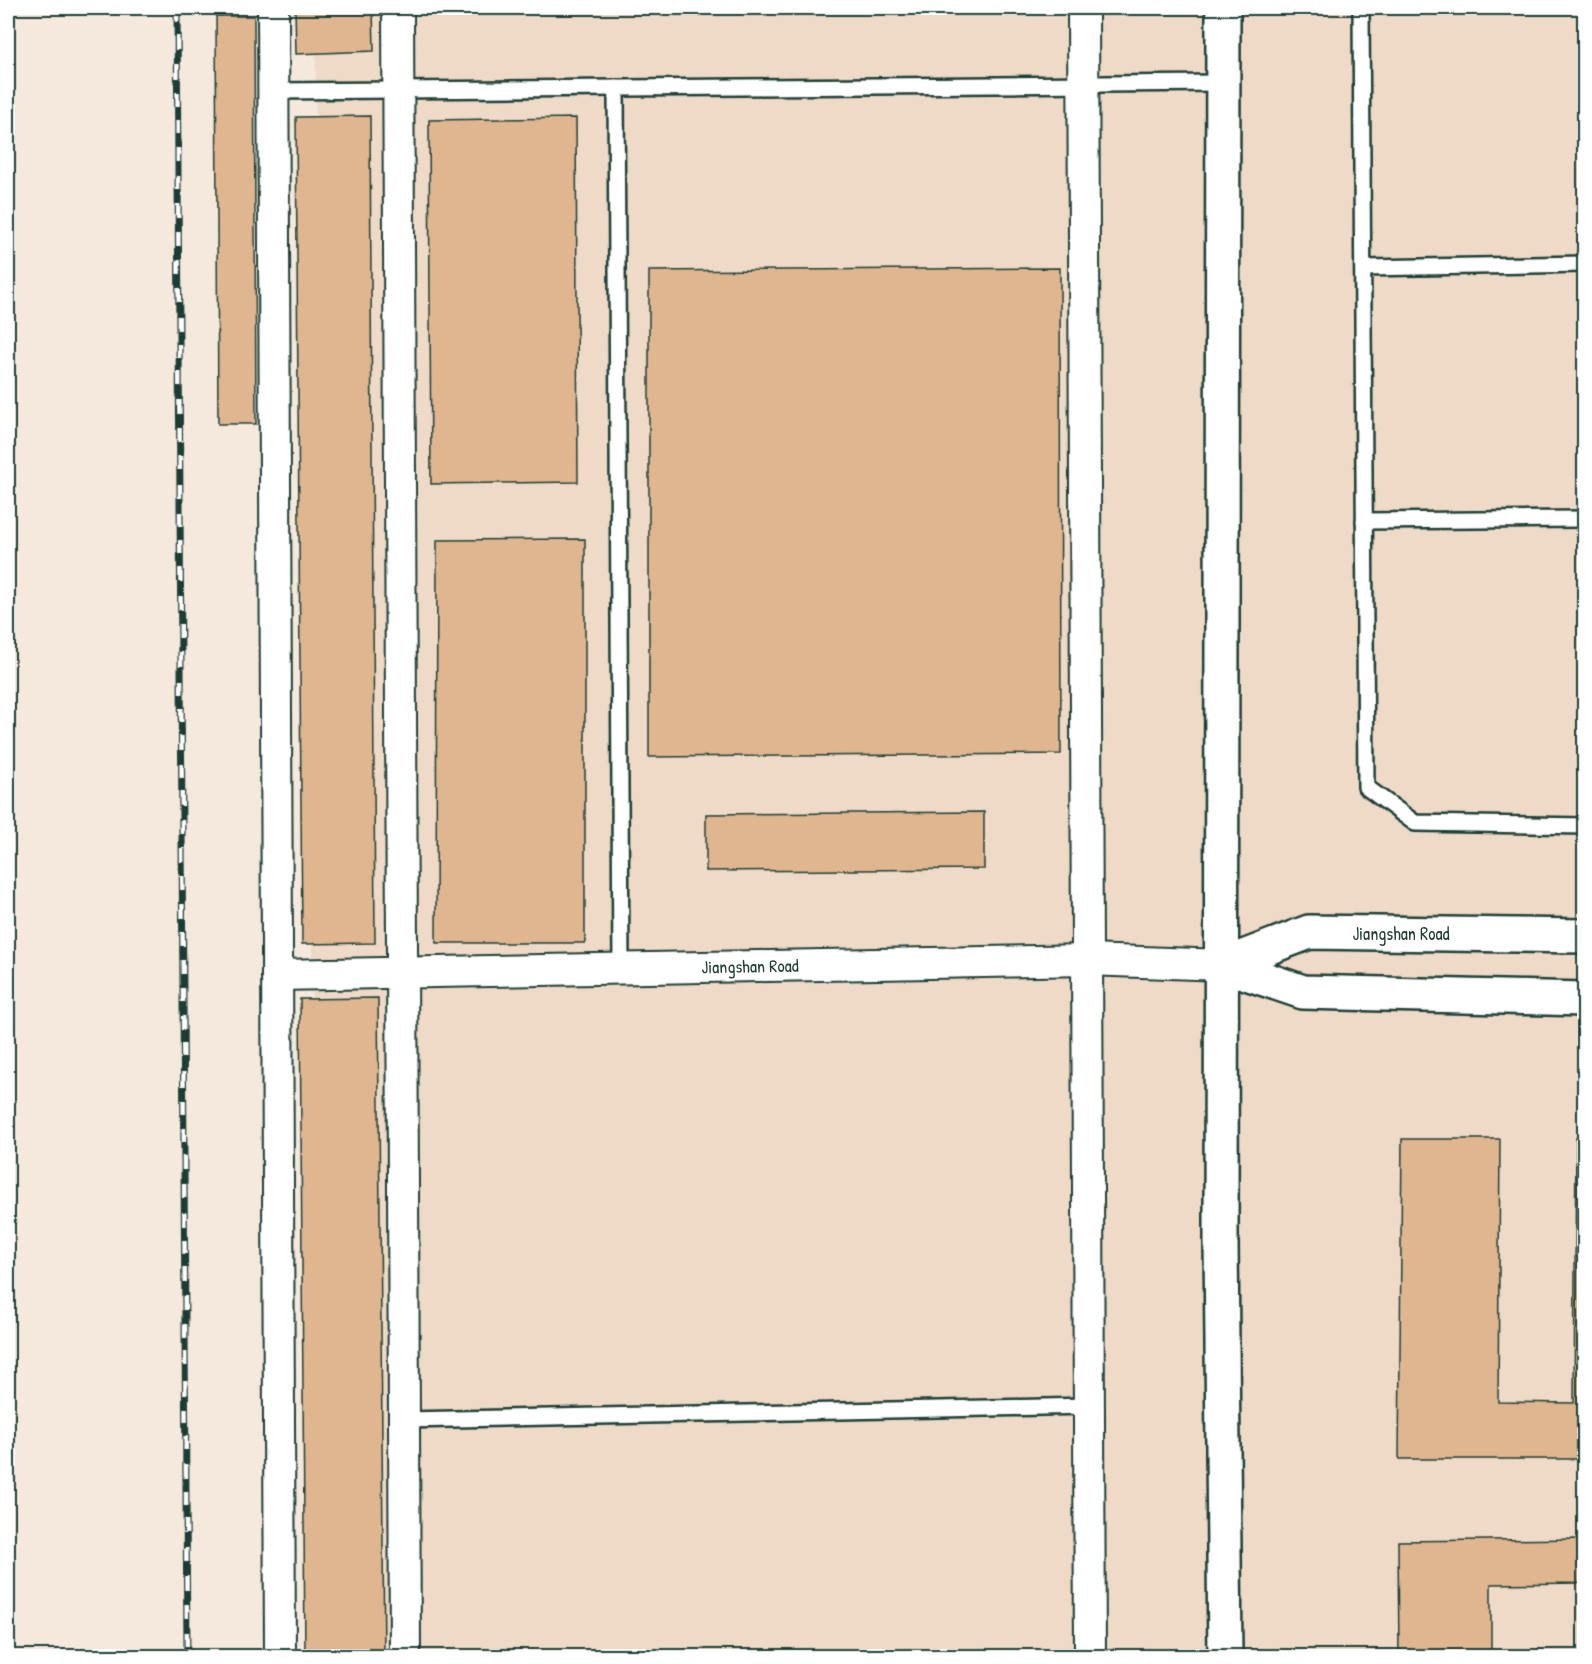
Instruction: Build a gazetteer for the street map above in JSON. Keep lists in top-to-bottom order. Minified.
{"streets":{"street":["Jiangshan Road"]}}
